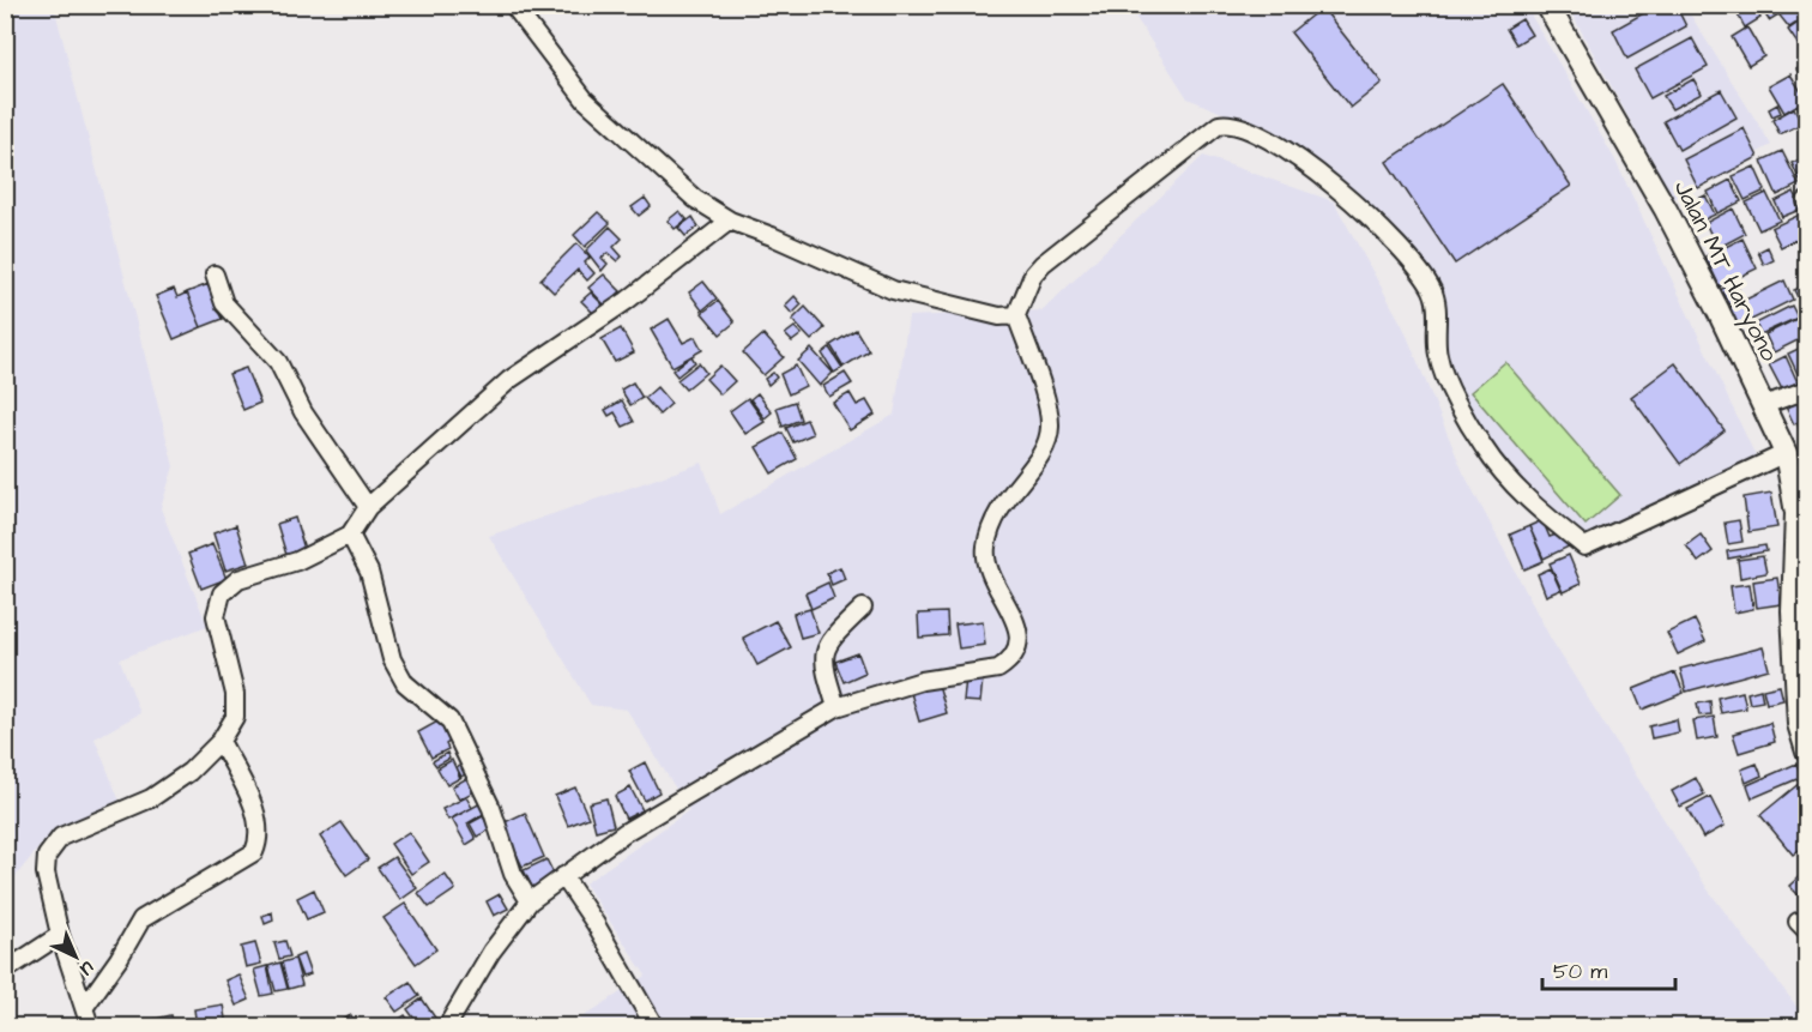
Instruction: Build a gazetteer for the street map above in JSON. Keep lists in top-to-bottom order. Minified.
{"streets":{"main road":["Jalan MT Haryono"]},"scale_bar":"50 m","north":"bottom right"}
